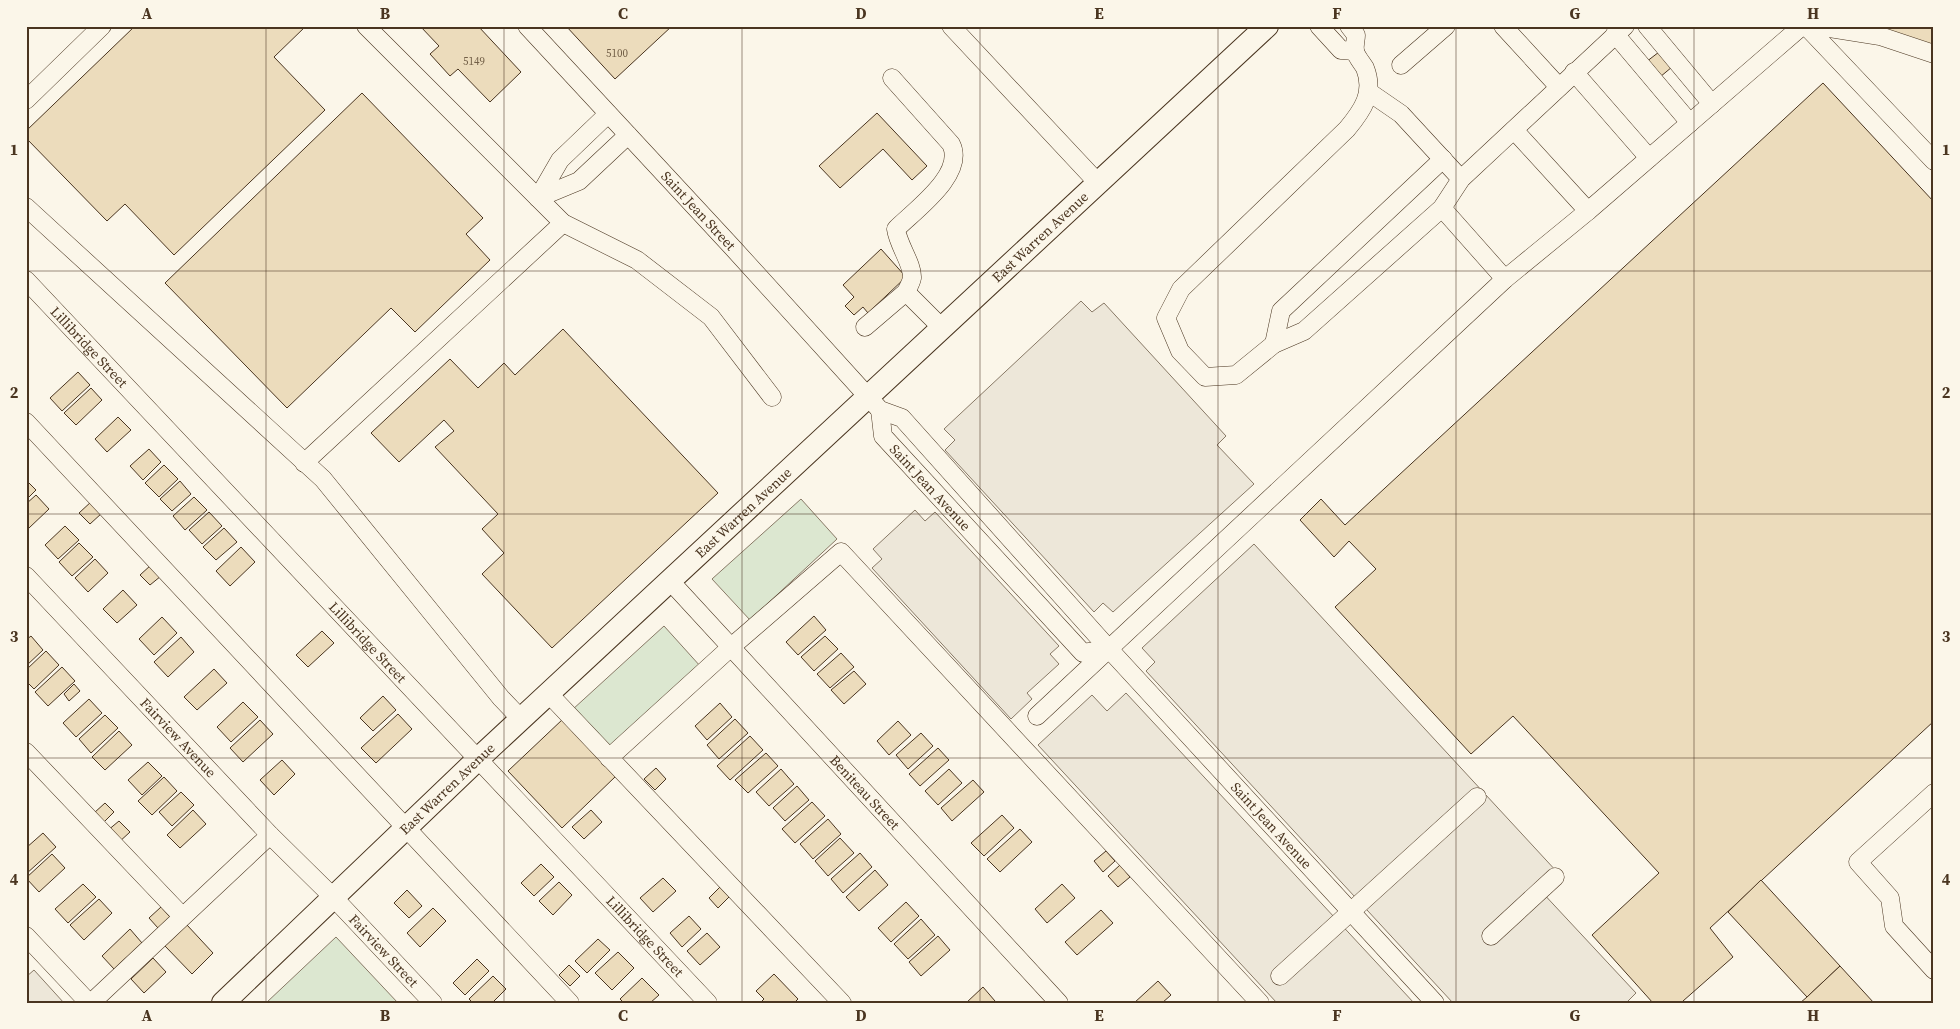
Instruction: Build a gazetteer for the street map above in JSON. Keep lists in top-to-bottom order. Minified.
{"streets":{"main road":["East Warren Avenue"],"street":["Saint Jean Street","Lillibridge Street","Saint Jean Avenue","Fairview Avenue","Beniteau Street","Fairview Street"]},"crossings":[["Saint Jean Street","East Warren Avenue"],["Saint Jean Street","Saint Jean Avenue"],["East Warren Avenue","Lillibridge Street"],["East Warren Avenue","Saint Jean Avenue"],["East Warren Avenue","Fairview Avenue"],["East Warren Avenue","Beniteau Street"],["East Warren Avenue","Fairview Street"],["Fairview Avenue","Fairview Street"]],"house_numbers":["5100","5149"],"grid":{"columns":["A","B","C","D","E","F","G","H"],"rows":["1","2","3","4"]}}
